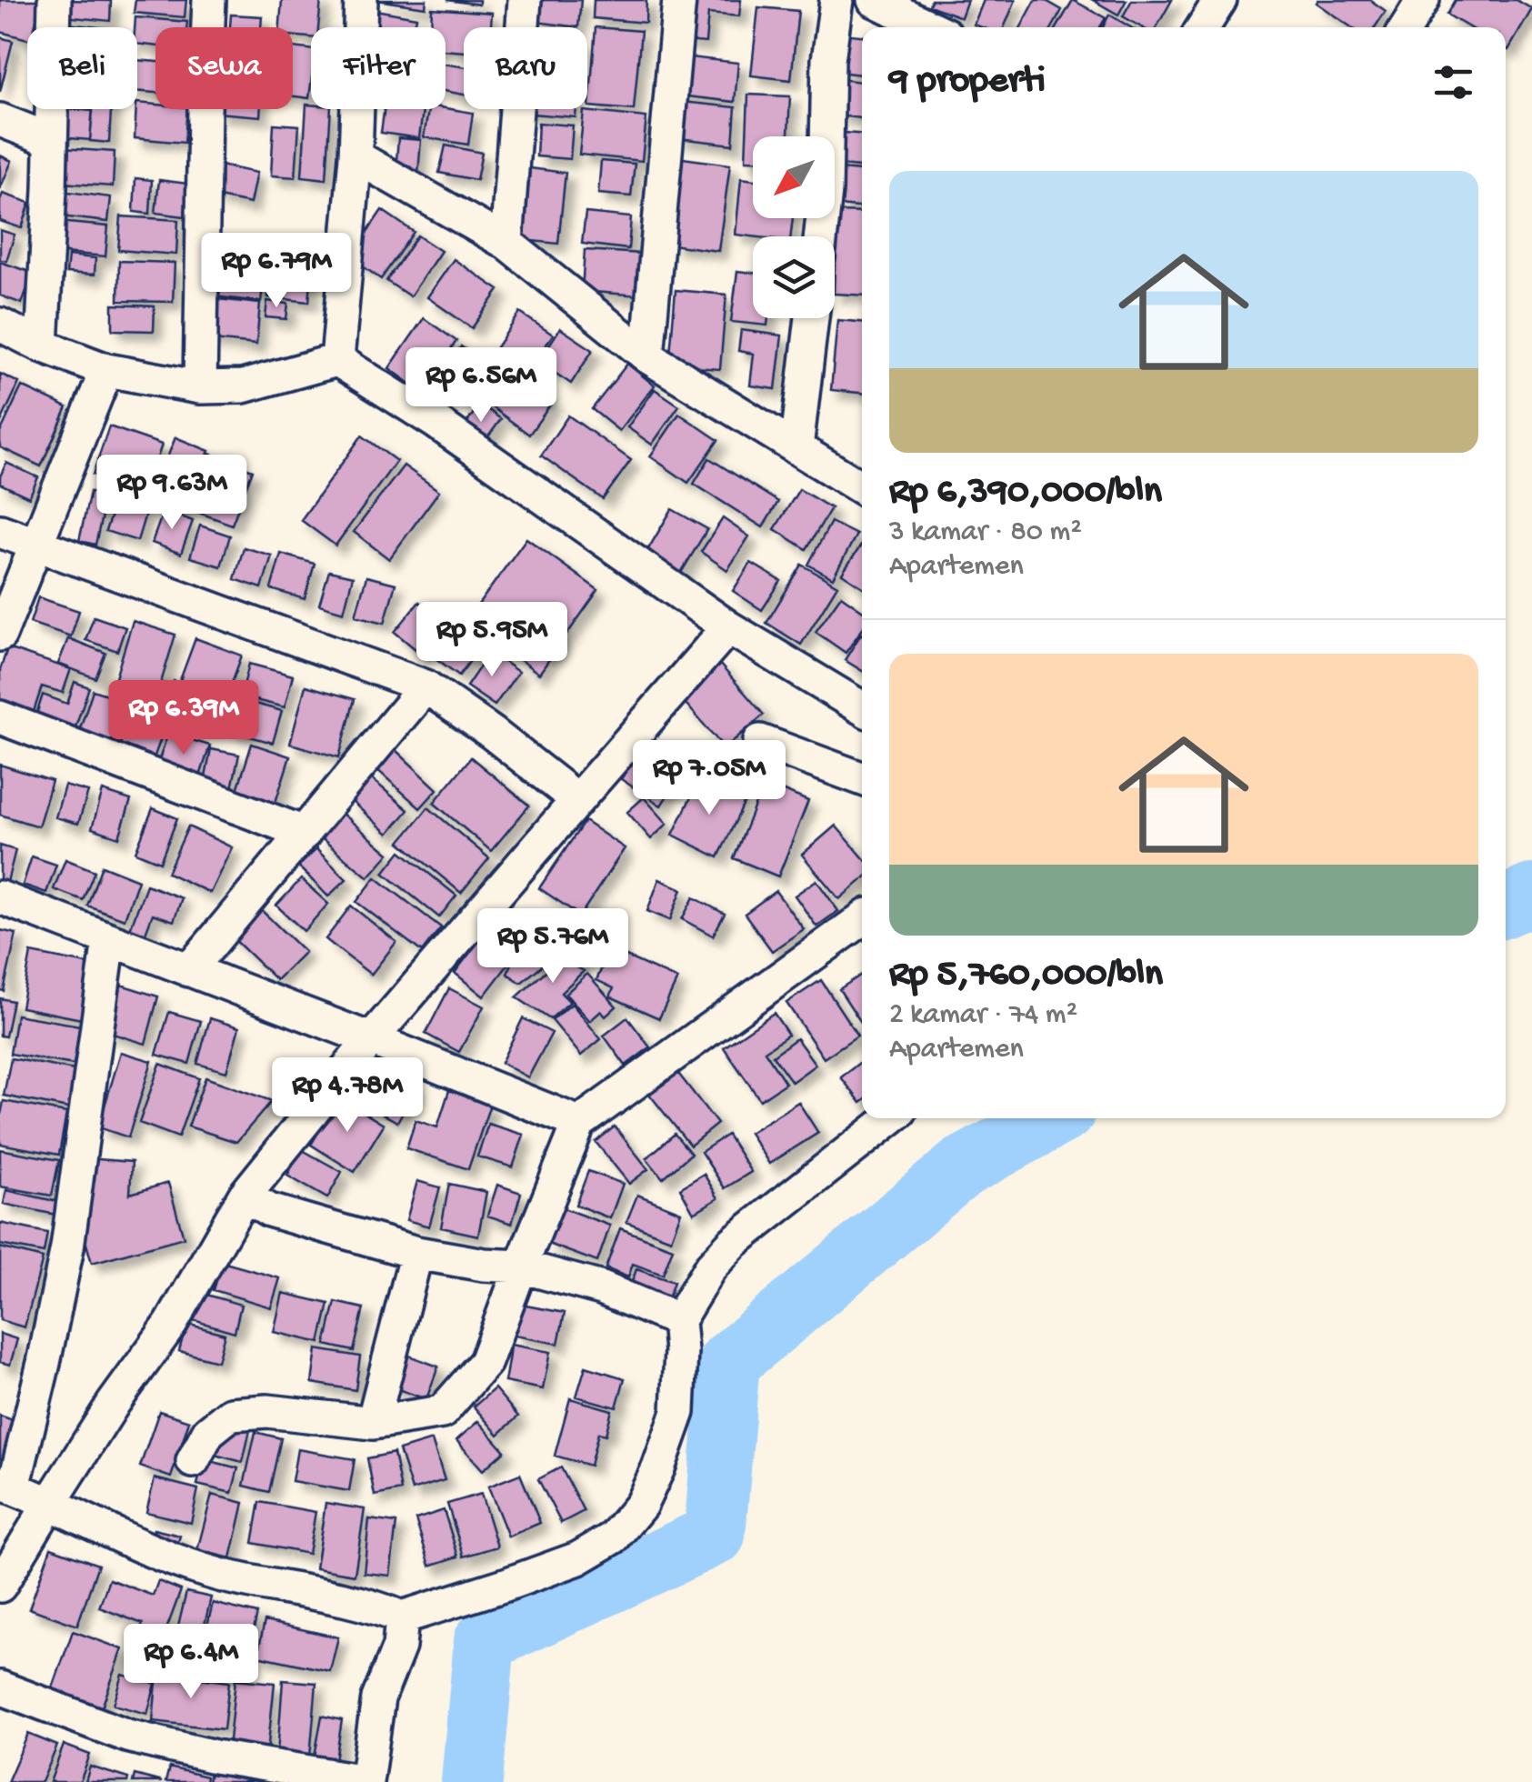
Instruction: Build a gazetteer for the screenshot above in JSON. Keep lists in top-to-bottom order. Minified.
{"north":"bottom left","page":{"chip":["Beli","Sewa","Filter","Baru"],"heading":"9 properti","list":[{"name":"Rp 6,390,000/bln","note":"3 kamar · 80 m² · Apartemen"},{"name":"Rp 5,760,000/bln","note":"2 kamar · 74 m² · Apartemen"}],"price":["Rp 6.79M","Rp 6.56M","Rp 9.63M","Rp 5.95M","Rp 6.39M","Rp 7.05M","Rp 5.76M","Rp 4.78M","Rp 6.4M"]}}
